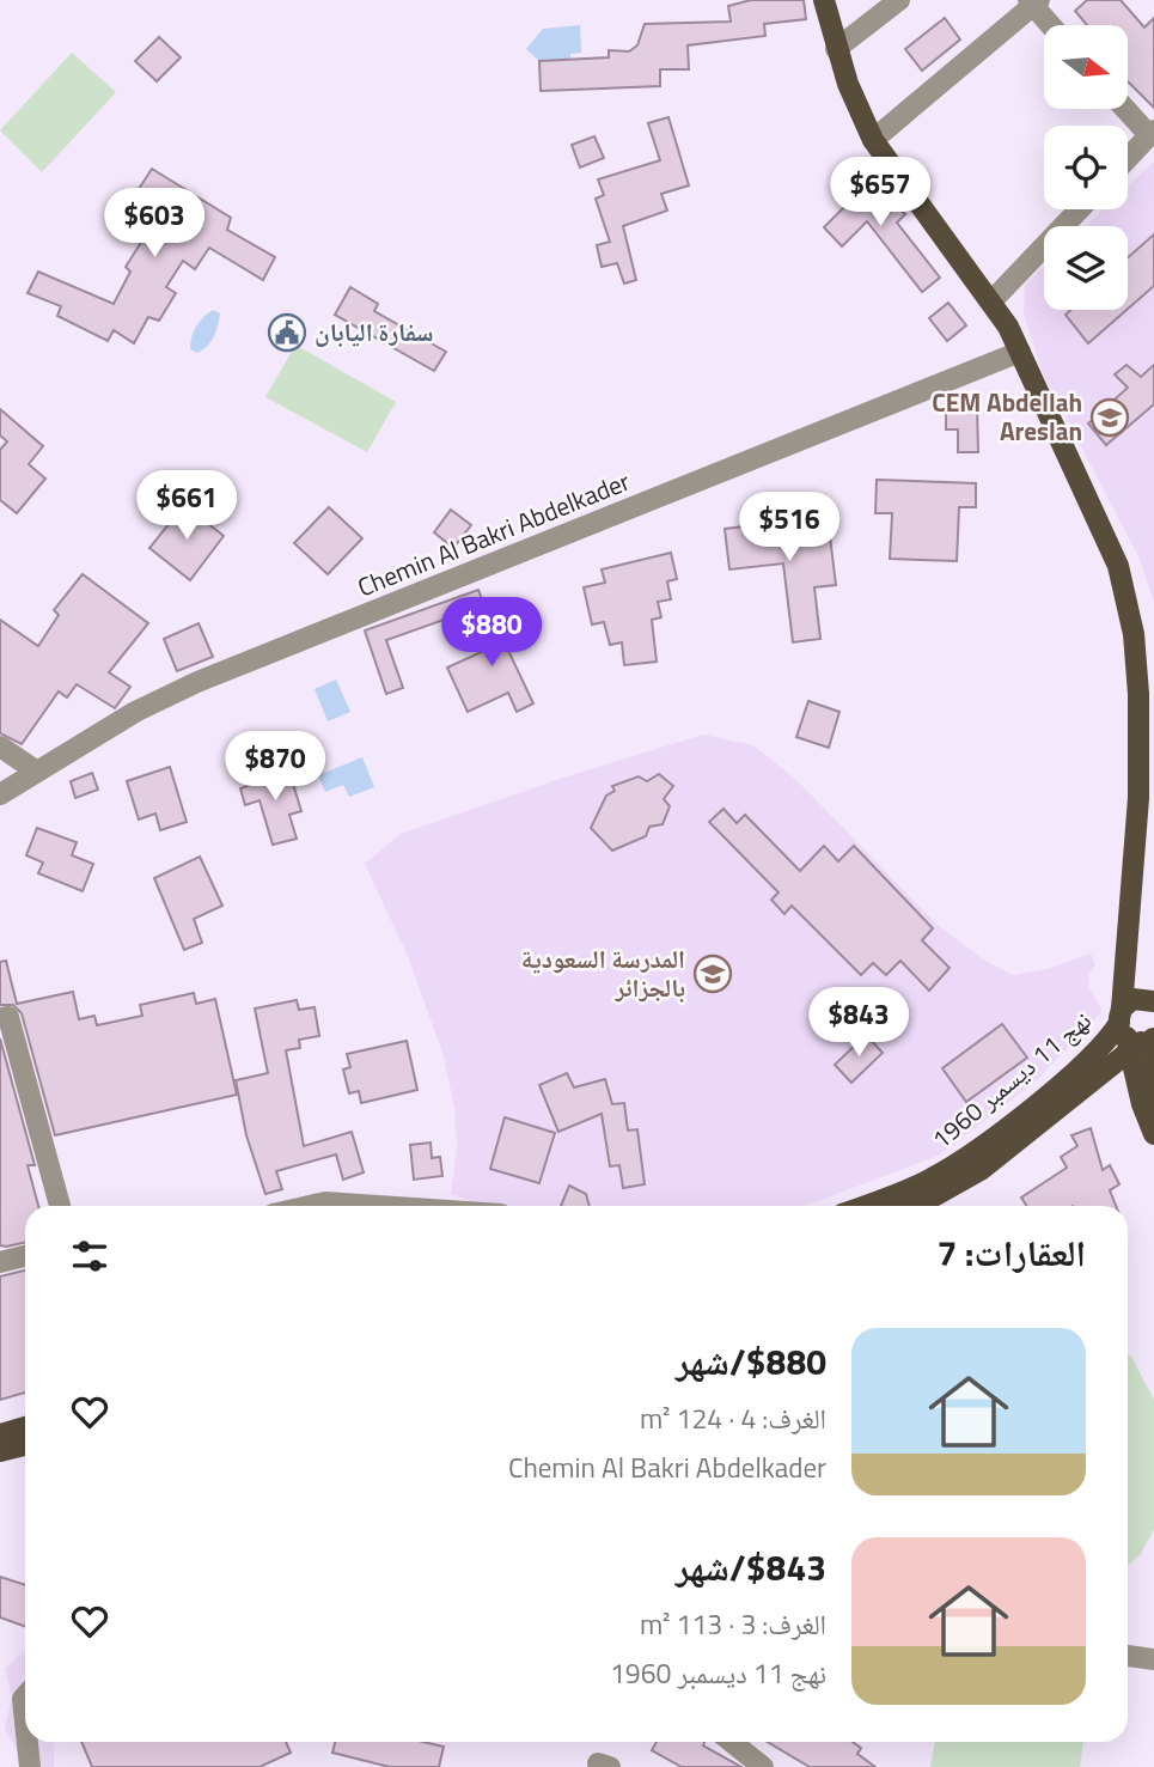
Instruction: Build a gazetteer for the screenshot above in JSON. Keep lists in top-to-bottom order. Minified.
{"streets":{"main road":["نهج 11 ديسمبر 1960"],"street":["Chemin Al Bakri Abdelkader"]},"places":{"public building":["سفارة اليابان"],"school or university":["CEM Abdellah Areslan","المدرسة السعودية بالجزائر"]},"north":"right","page":{"price":["$657","$603","$661","$516","$880","$870","$843"],"heading":"العقارات: 7","list":[{"name":"$880/شهر","note":"الغرف: 4 · 124 m² · Chemin Al Bakri Abdelkader"},{"name":"$843/شهر","note":"الغرف: 3 · 113 m² · نهج 11 ديسمبر 1960"}]}}
